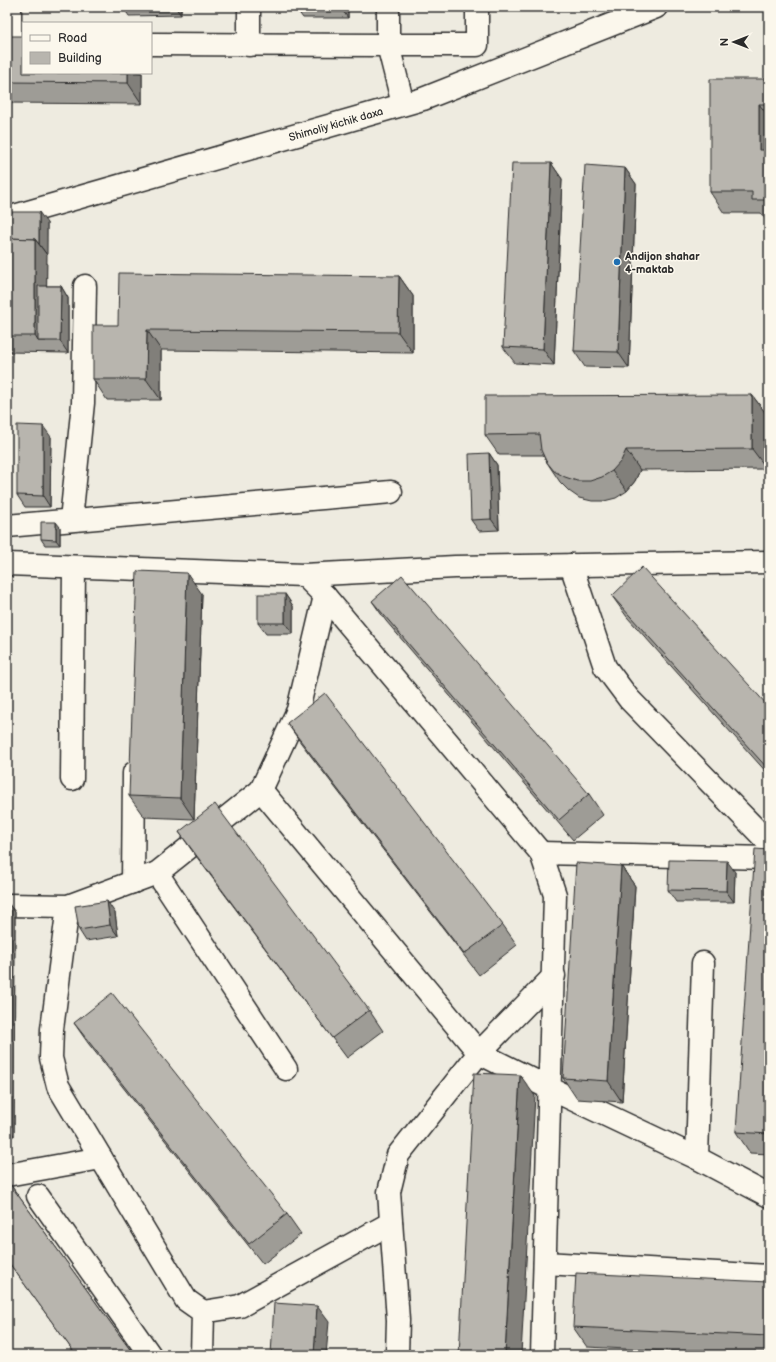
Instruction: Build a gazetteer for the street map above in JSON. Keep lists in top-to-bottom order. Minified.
{"streets":{"street":["Shimoliy kichik daxa"]},"places":["Andijon shahar 4-maktab"],"legend":["Road","Building"],"north":"left"}
